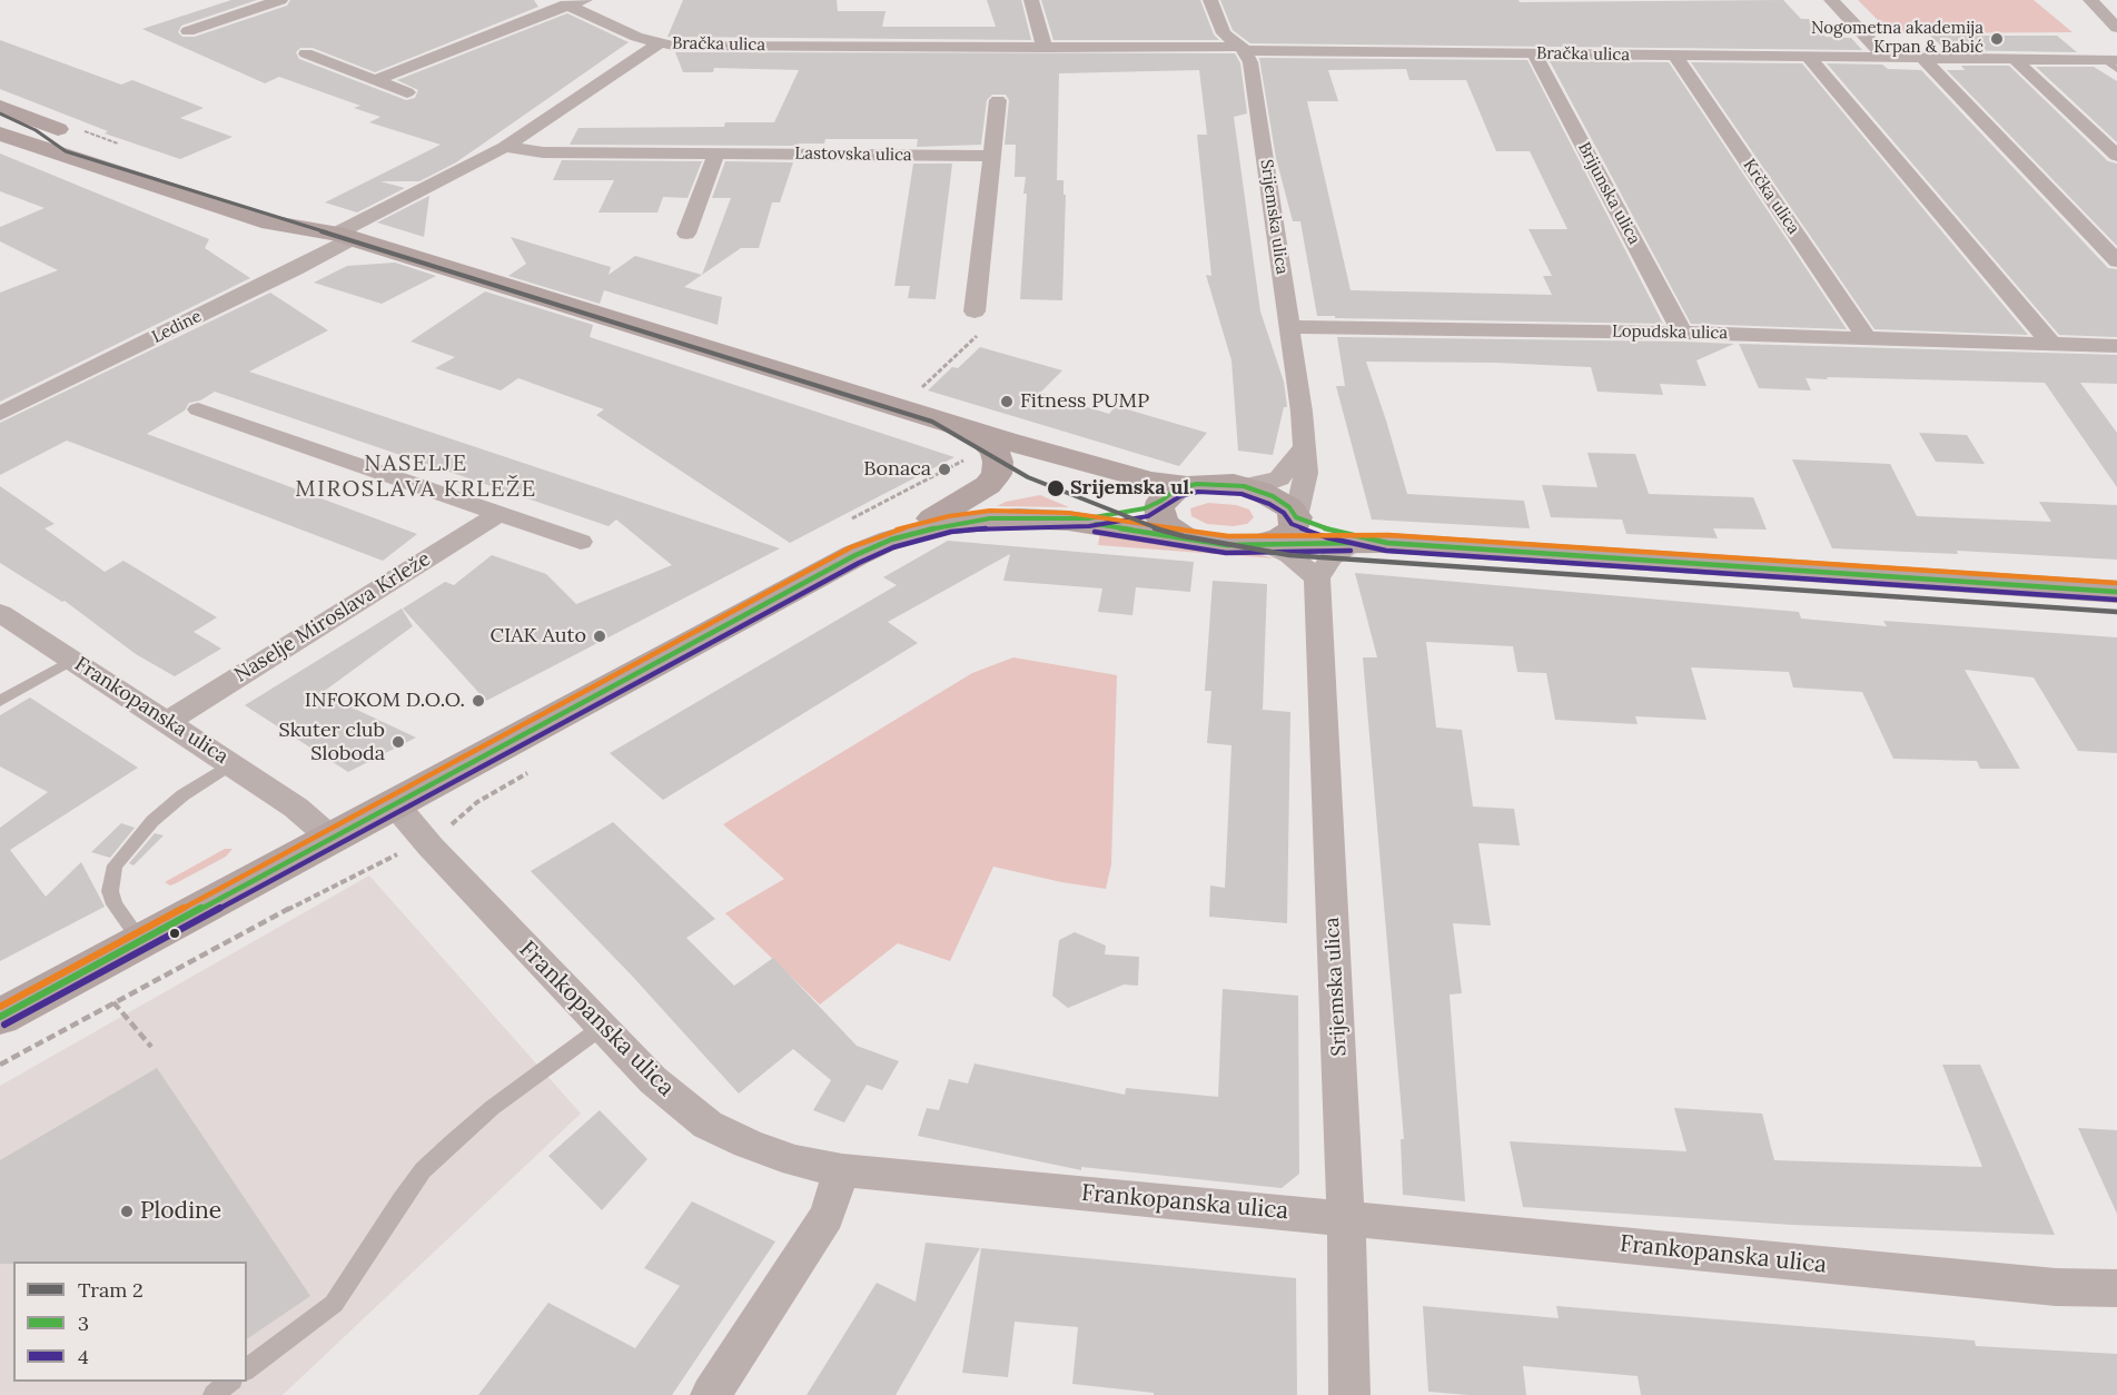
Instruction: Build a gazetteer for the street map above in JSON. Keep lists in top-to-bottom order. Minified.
{"streets":{"street":["Bračka ulica","Lastovska ulica","Brijunska ulica","Krčka ulica","Srijemska ulica","Ledine","Lopudska ulica","Naselje Miroslava Krleže","Frankopanska ulica"]},"crossings":[["Bračka ulica","Brijunska ulica"],["Bračka ulica","Krčka ulica"],["Bračka ulica","Srijemska ulica"],["Brijunska ulica","Lopudska ulica"],["Krčka ulica","Lopudska ulica"],["Srijemska ulica","Lopudska ulica"],["Srijemska ulica","Frankopanska ulica"],["Naselje Miroslava Krleže","Frankopanska ulica"]],"districts":["NASELJE MIROSLAVA KRLEŽE"],"places":["Nogometna akademija Krpan & Babić","Fitness PUMP","Bonaca","Srijemska ul.","CIAK Auto","INFOKOM D.O.O.","Skuter club Sloboda","Plodine"],"lines":["tram line 2","transit line 3","transit line 4"],"legend":["Tram 2","3","4"]}
